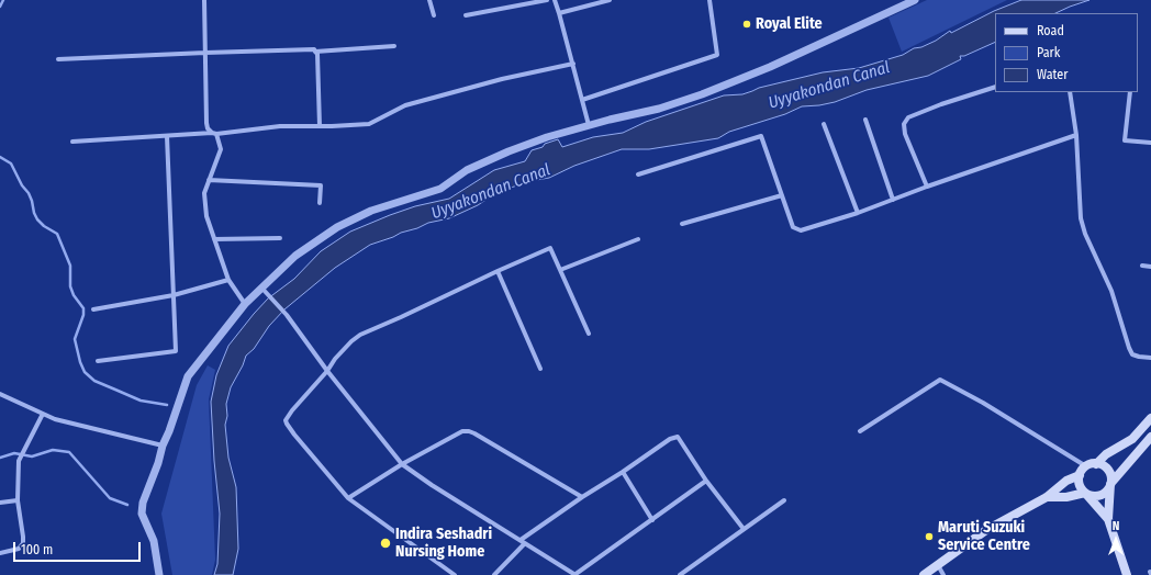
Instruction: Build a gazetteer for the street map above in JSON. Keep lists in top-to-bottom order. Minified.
{"water":["Uyyakondan Canal"],"places":["Royal Elite","Maruti Suzuki Service Centre","Indira Seshadri Nursing Home"],"legend":["Road","Park","Water"],"scale_bar":"100 m","north":"top"}
